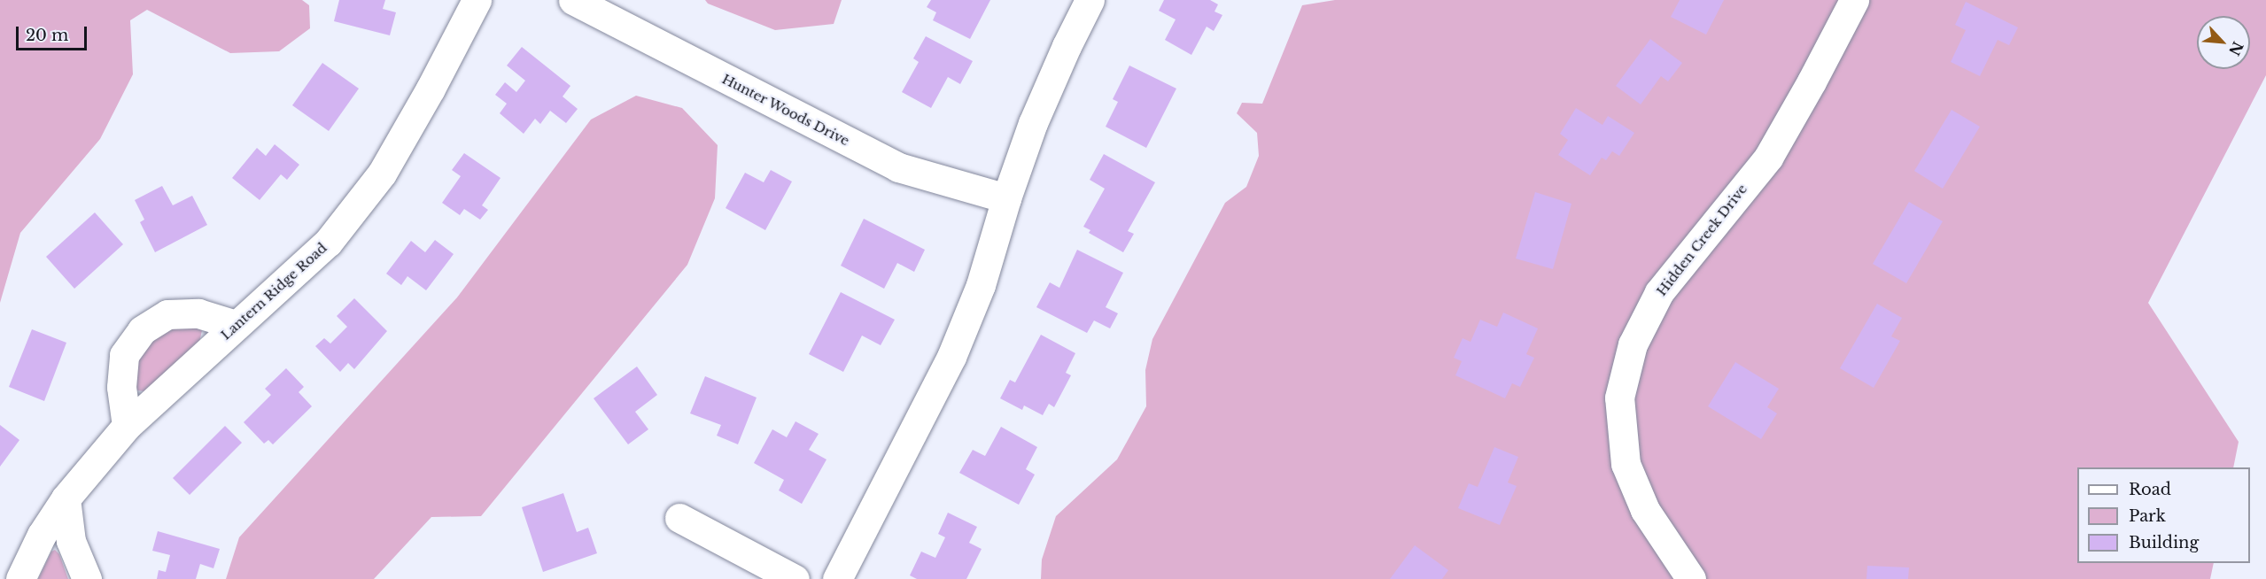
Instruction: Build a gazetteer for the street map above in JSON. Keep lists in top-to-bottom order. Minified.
{"streets":{"street":["Hunter Woods Drive","Hidden Creek Drive","Lantern Ridge Road"]},"legend":["Road","Park","Building"],"scale_bar":"20 m","north":"bottom right"}
